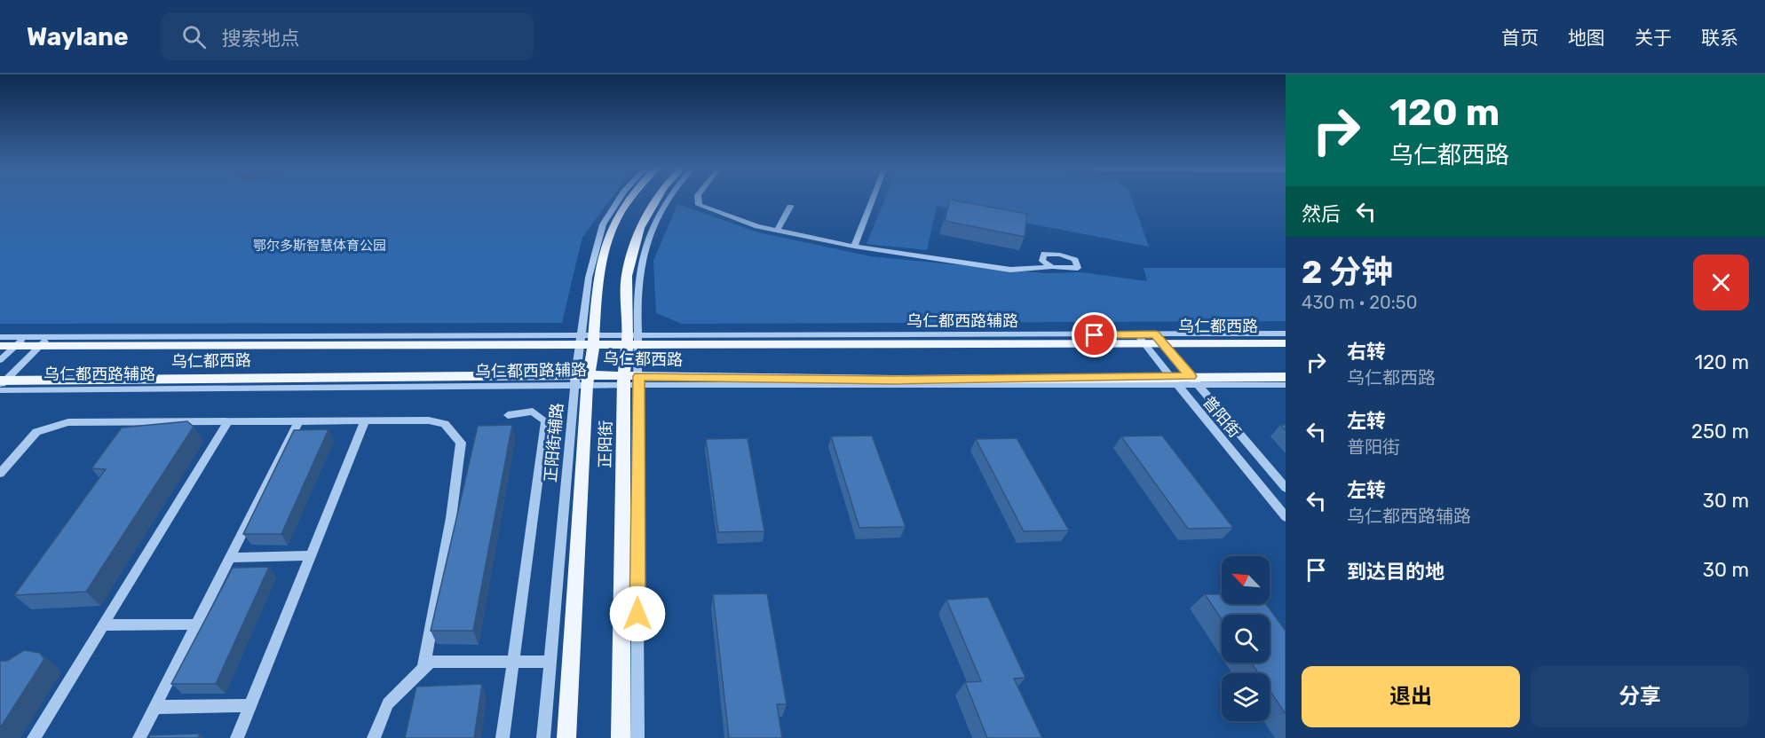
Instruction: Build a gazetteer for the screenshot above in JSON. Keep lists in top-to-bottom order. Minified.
{"streets":{"main road":["乌仁都西路","正阳街"],"street":["普阳街","正阳街辅路"]},"crossings":[["乌仁都西路","普阳街"],["乌仁都西路","正阳街辅路"],["乌仁都西路","正阳街"]],"parks":["鄂尔多斯智慧体育公园"],"north":"top left","page":{"header":"Waylane","search":"搜索地点","nav":["首页","地图","关于","联系"],"turn":["120 m","乌仁都西路"],"then":"然后","heading":["2 分钟","430 m · 20:50"],"list":[{"name":"右转","note":"乌仁都西路","value":"120 m"},{"name":"左转","note":"普阳街","value":"250 m"},{"name":"左转","note":"乌仁都西路辅路","value":"30 m"},{"name":"到达目的地","value":"30 m"}],"buttons":["退出","分享"]}}
